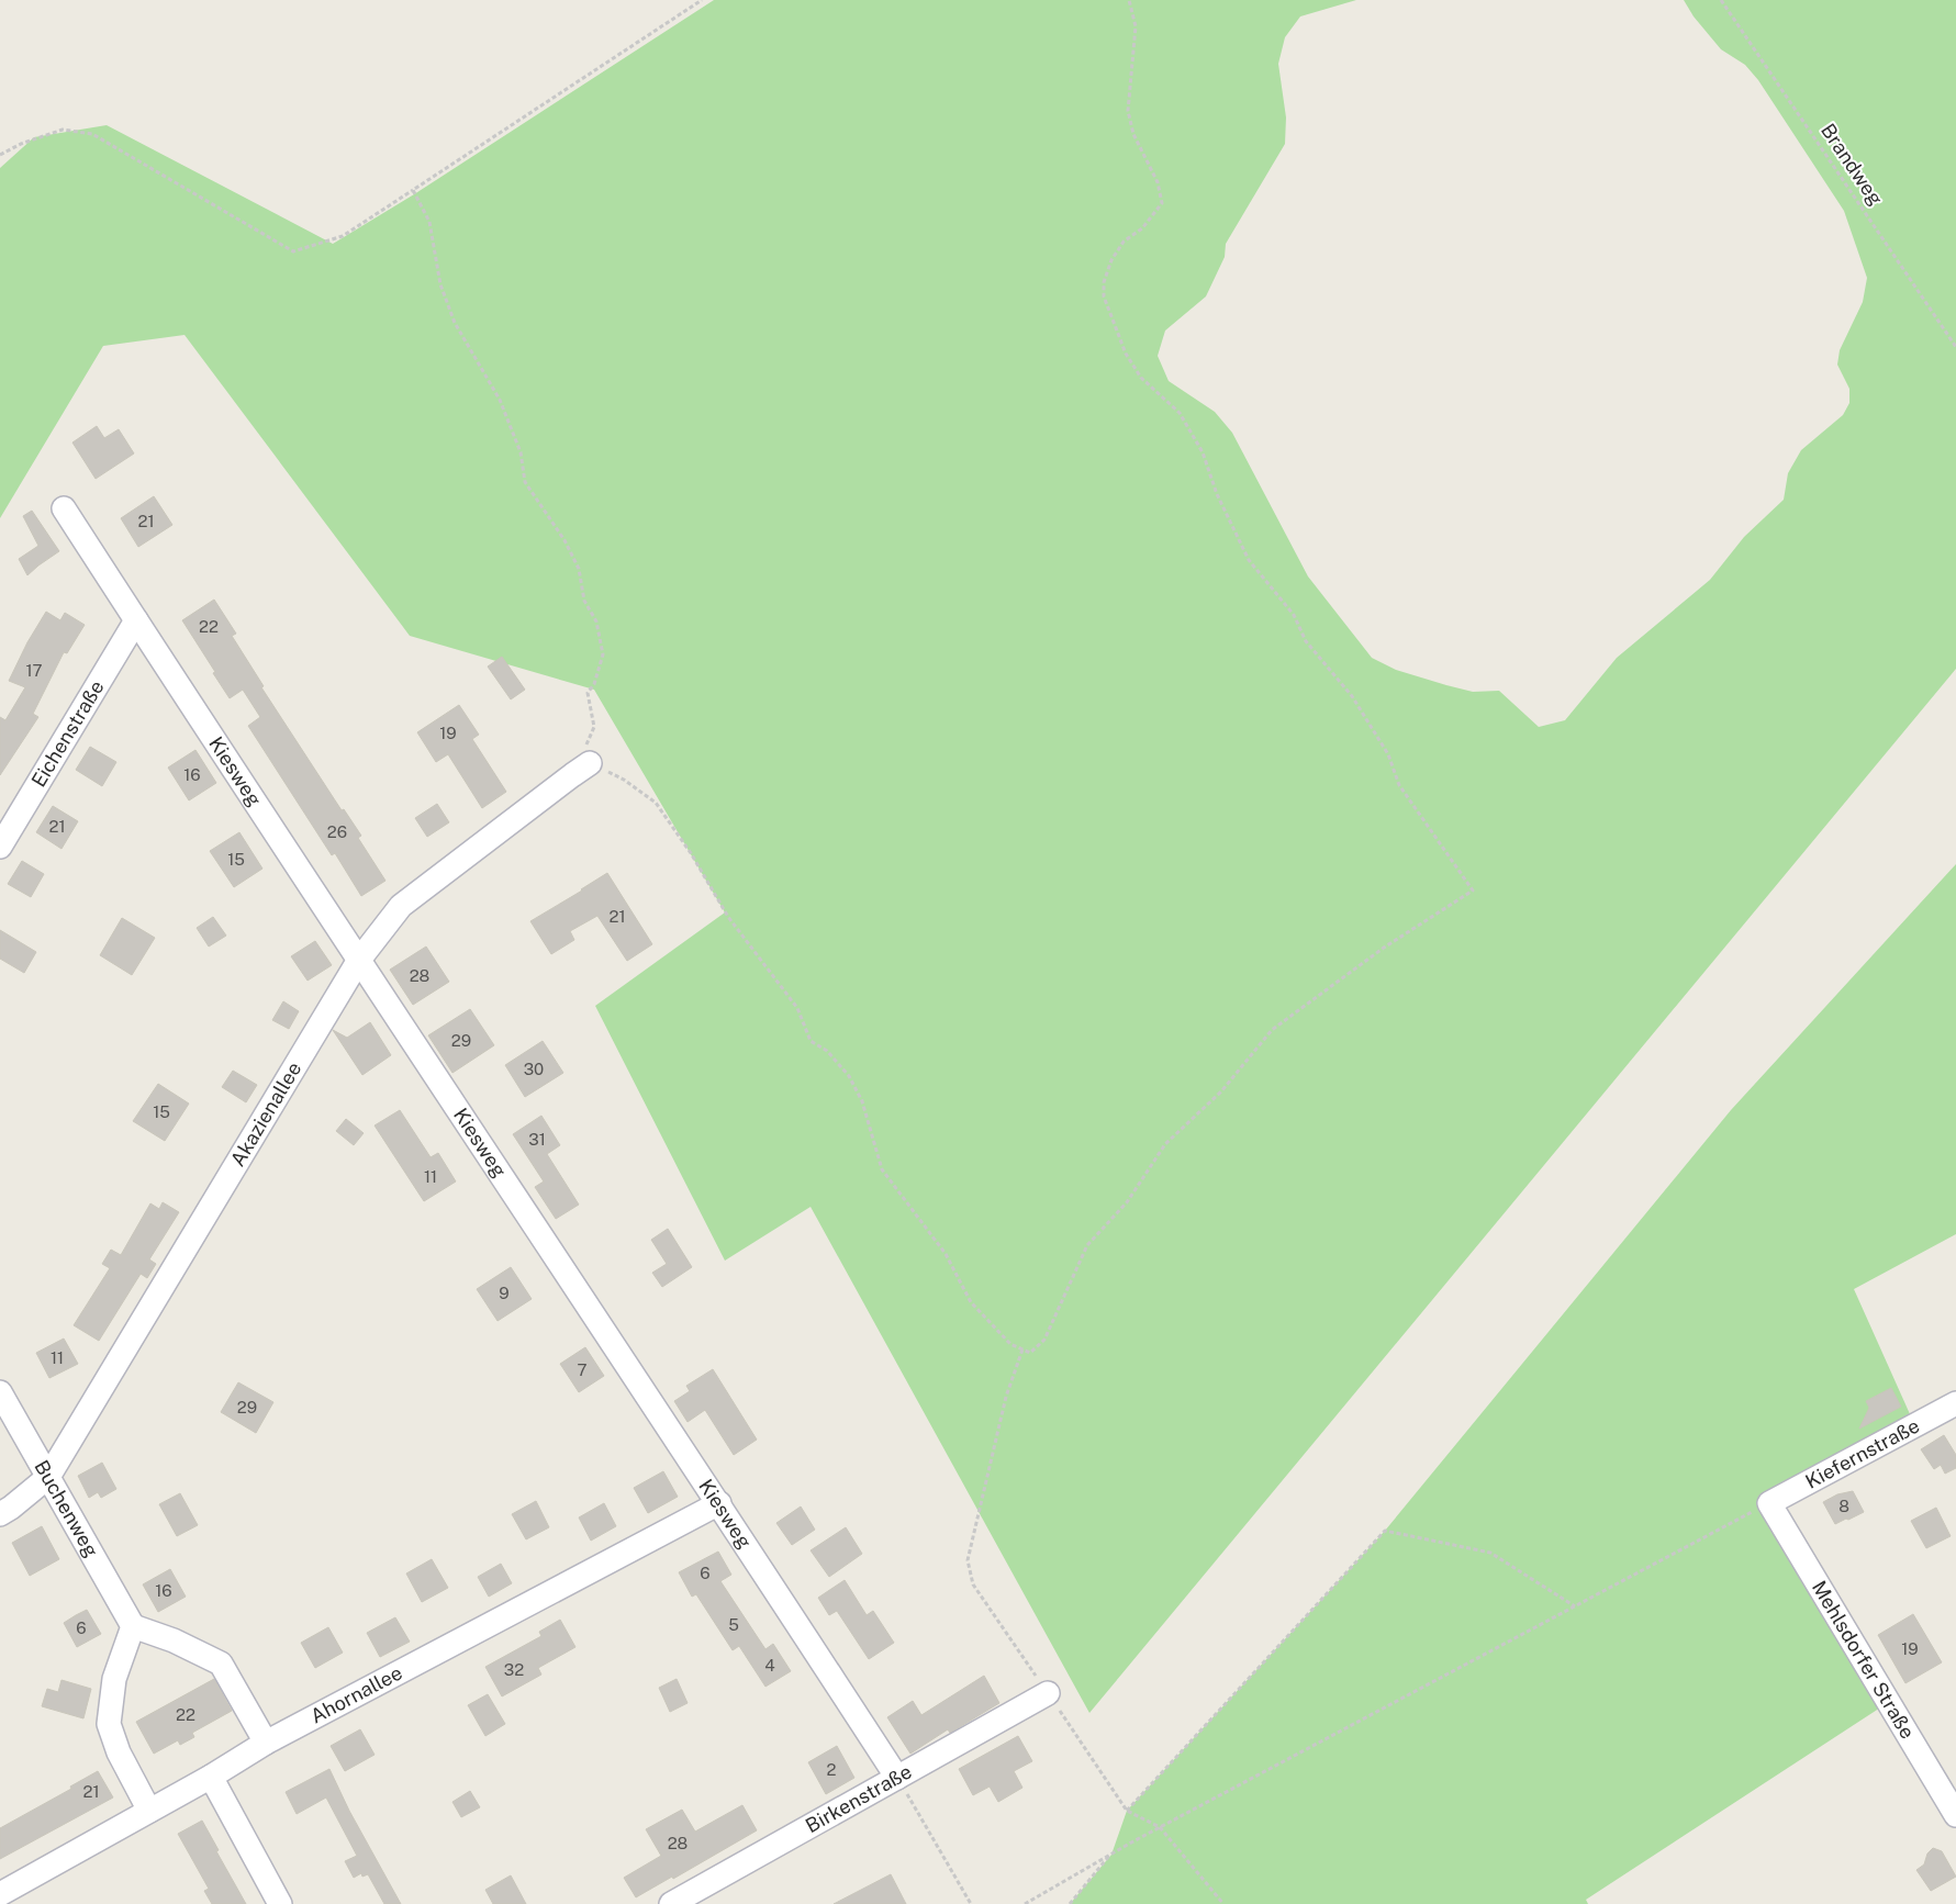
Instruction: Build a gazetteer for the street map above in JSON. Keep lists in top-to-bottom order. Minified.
{"streets":{"street":["Eichenstraße","Kiesweg","Akazienallee","Kiefernstraße","Buchenweg","Mehlsdorfer Straße","Ahornallee","Birkenstraße"],"path":["Brandweg"]},"crossings":[["Eichenstraße","Kiesweg"],["Kiesweg","Akazienallee"],["Kiesweg","Ahornallee"],["Kiesweg","Birkenstraße"],["Akazienallee","Buchenweg"],["Kiefernstraße","Mehlsdorfer Straße"]],"house_numbers":["21","22","17","19","16","21","26","15","21","28","29","30","15","31","11","9","11","7","29","8","6","16","5","6","19","4","32","22","2","21","28"]}
